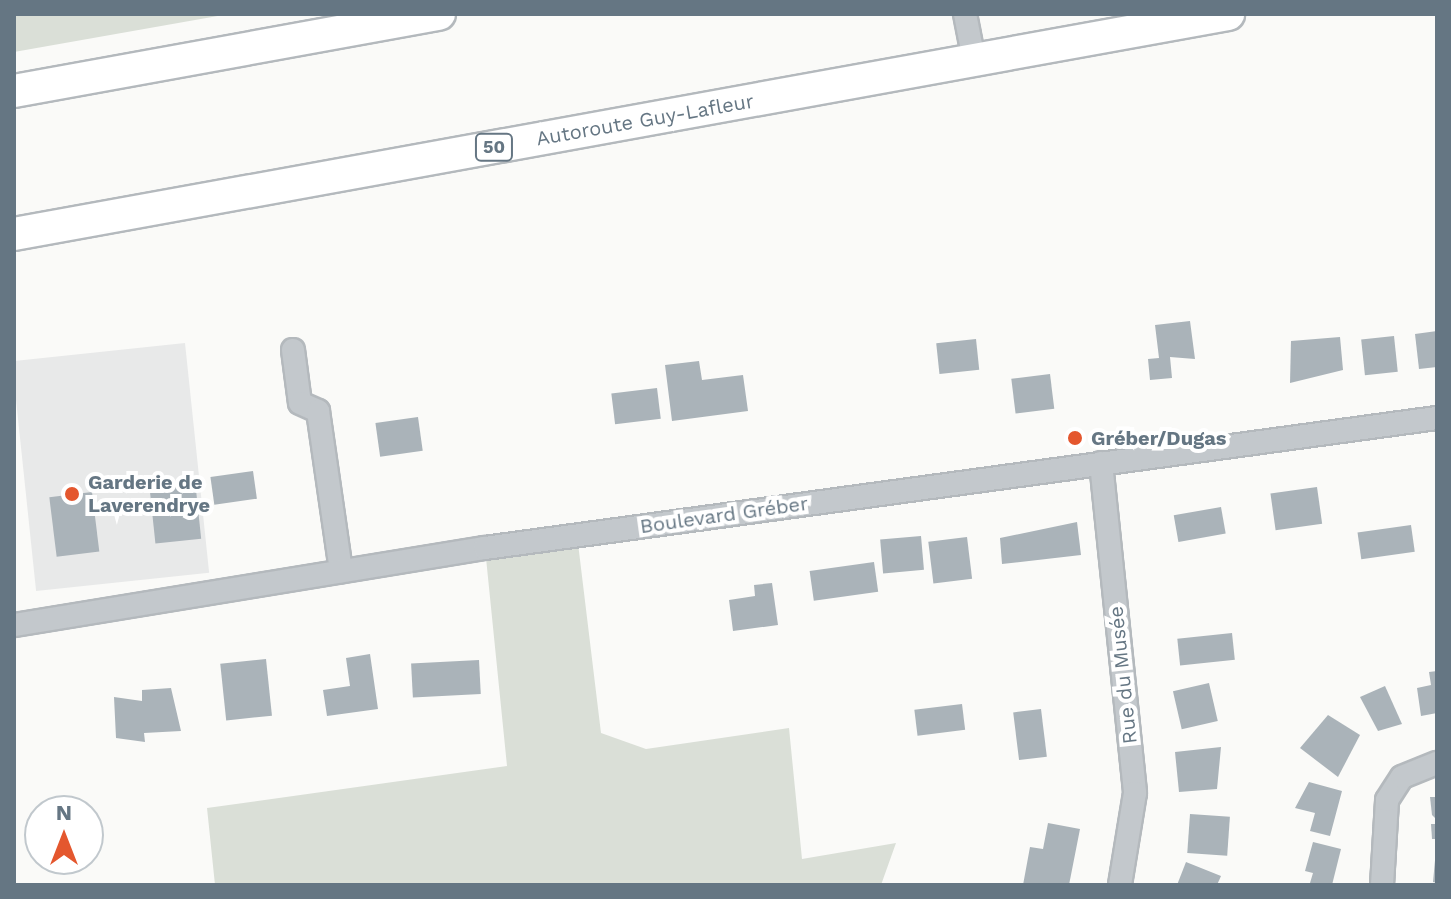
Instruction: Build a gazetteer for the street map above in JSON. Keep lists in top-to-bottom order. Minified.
{"streets":{"highway":["Autoroute Guy-Lafleur","50"],"street":["Boulevard Gréber","Rue du Musée"]},"crossings":[["Boulevard Gréber","Rue du Musée"]],"places":["Gréber/Dugas","Garderie de Laverendrye"],"north":"top"}
